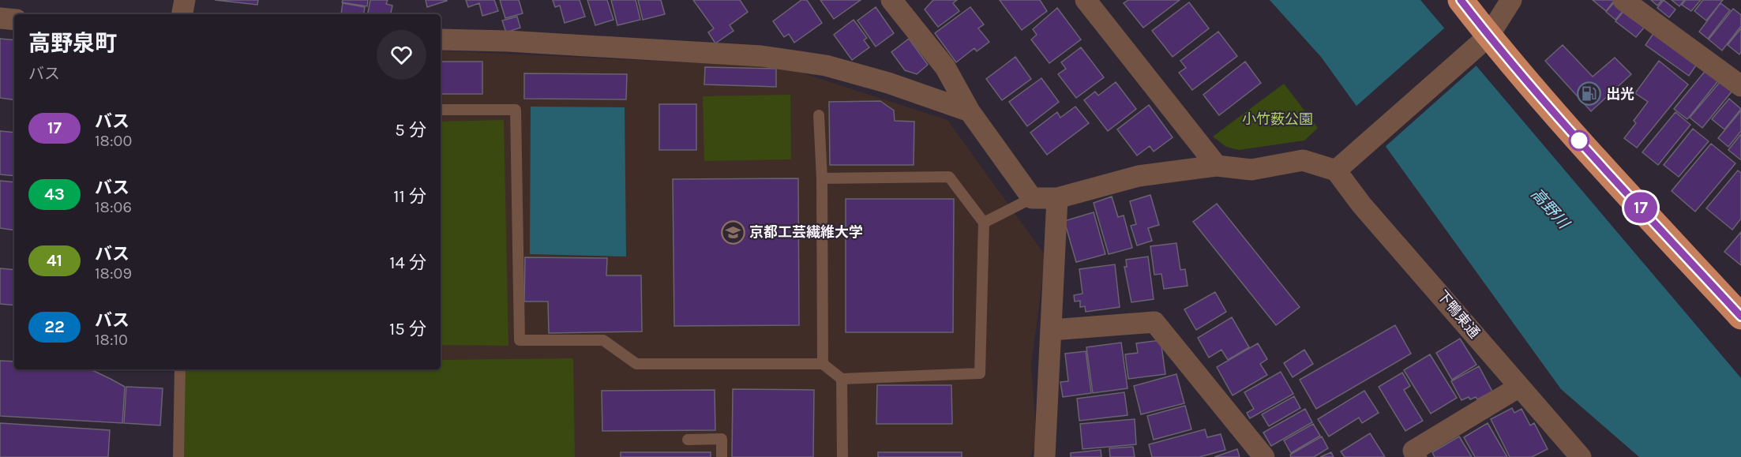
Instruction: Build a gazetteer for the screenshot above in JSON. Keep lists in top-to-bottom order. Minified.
{"streets":{"street":["下鴨東通"]},"water":["高野川"],"parks":["小竹薮公園"],"places":{"fuel station":["出光"],"school or university":["京都工芸繊維大学"]},"lines":["bus line 17"],"page":{"on_map":"17","heading":["高野泉町","バス"],"list":[{"mark":"17","name":"バス","note":"18:00","value":"5 分"},{"mark":"43","name":"バス","note":"18:06","value":"11 分"},{"mark":"41","name":"バス","note":"18:09","value":"14 分"},{"mark":"22","name":"バス","note":"18:10","value":"15 分"}]}}
